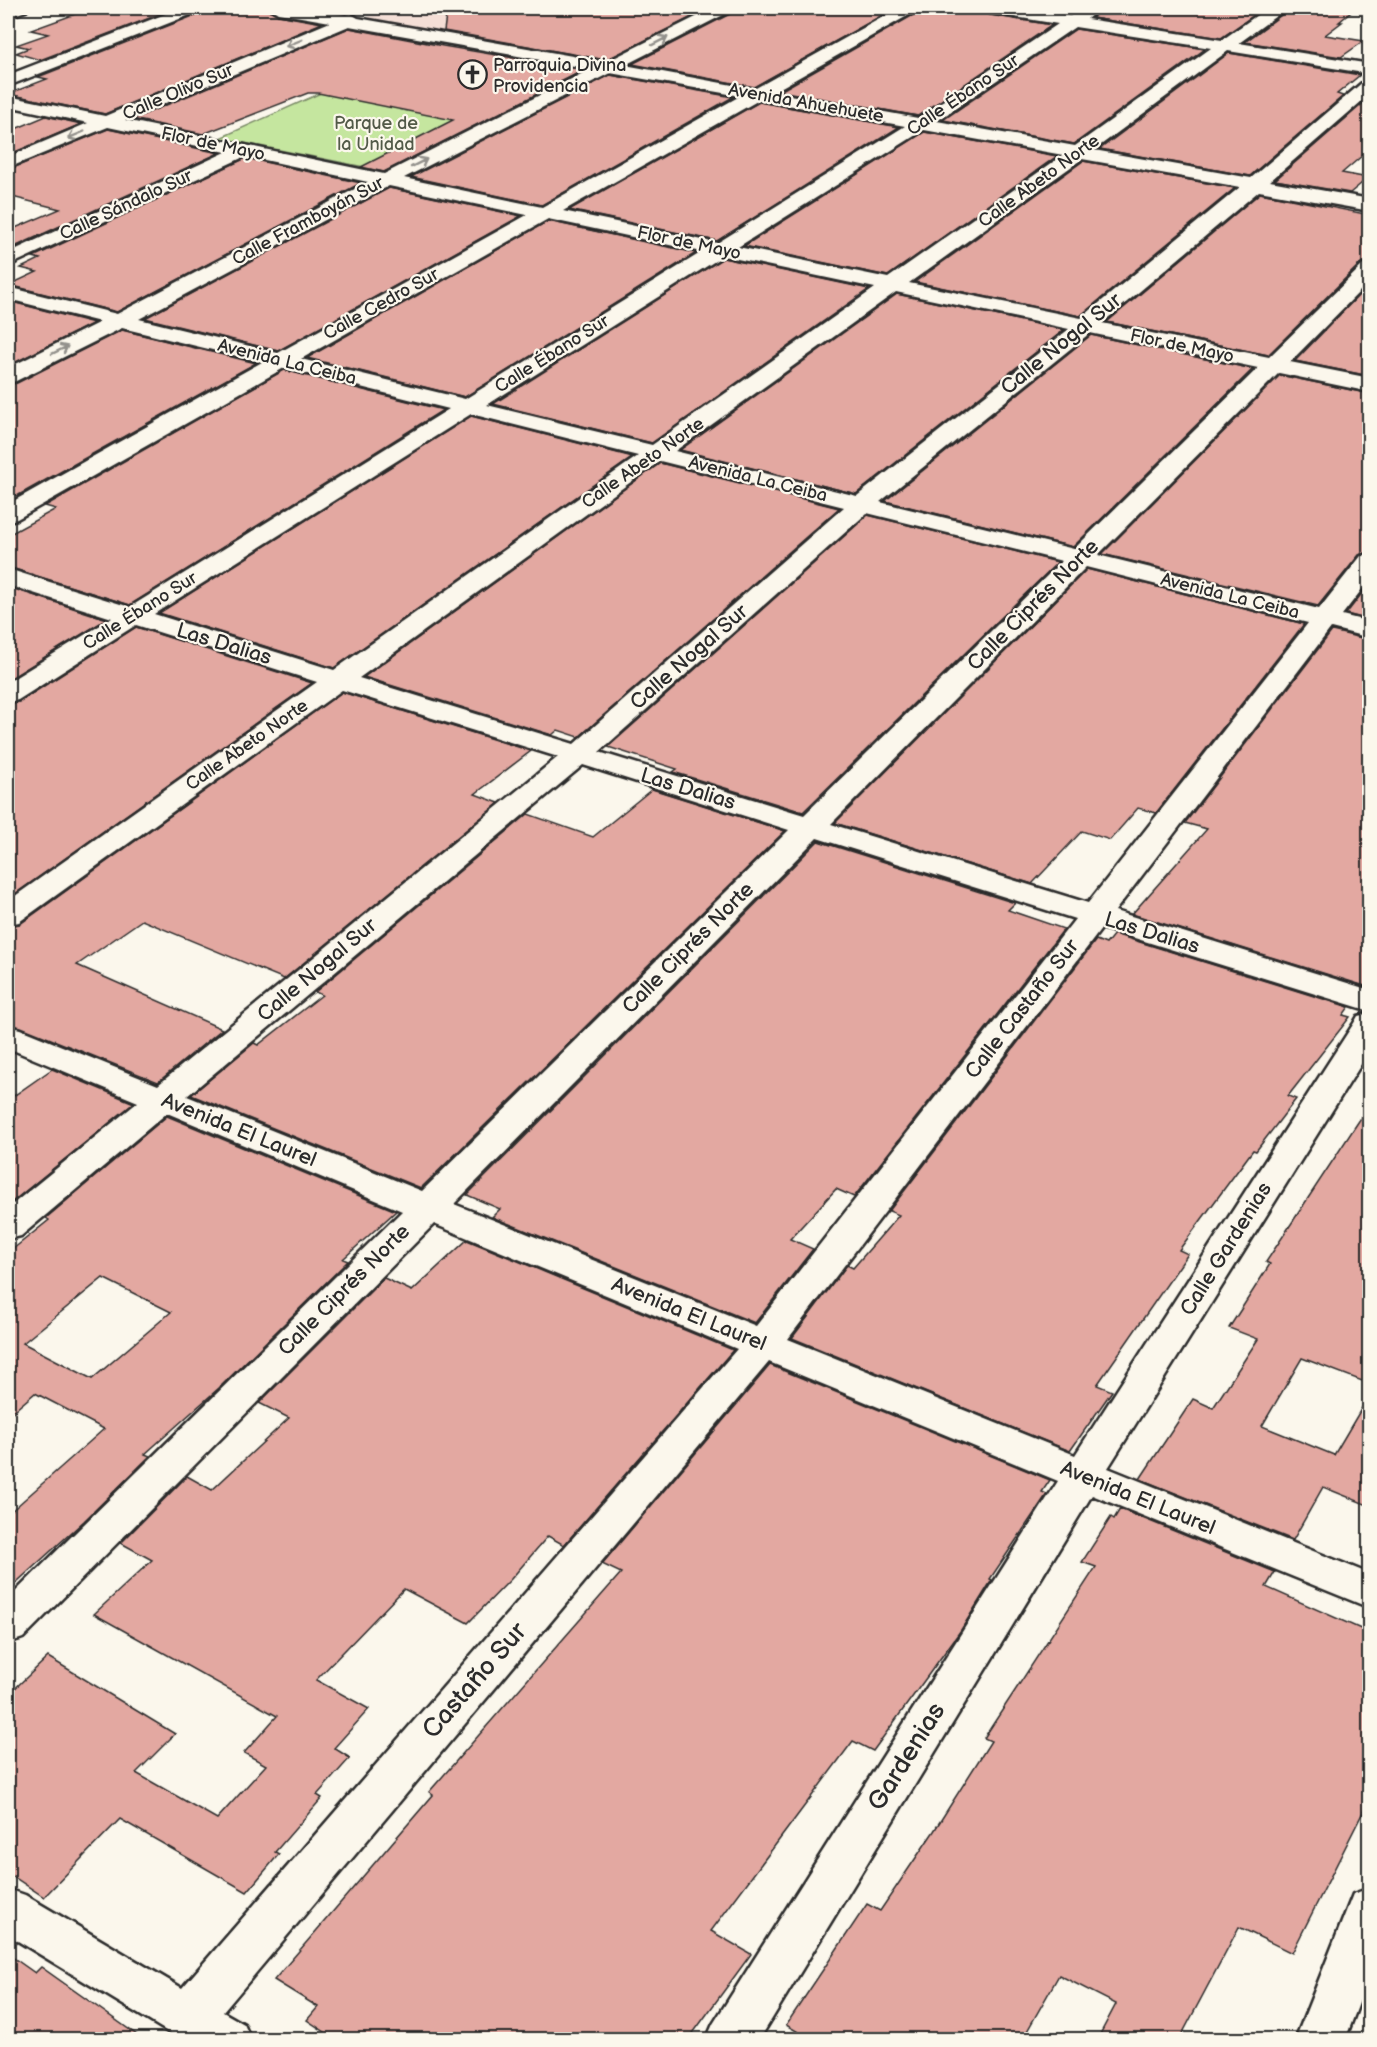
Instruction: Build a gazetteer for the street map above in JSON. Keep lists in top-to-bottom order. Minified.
{"streets":{"street":["Calle Olivo Sur","Calle Ébano Sur","Avenida Ahuehuete","Flor de Mayo","Calle Abeto Norte","Calle Sándalo Sur","Calle Framboyán Sur","Calle Cedro Sur","Calle Nogal Sur","Avenida La Ceiba","Calle Ciprés Norte","Las Dalias","Calle Castaño Sur","Avenida El Laurel","Calle Gardenias","Castaño Sur","Gardenias"]},"crossings":[["Calle Olivo Sur","Avenida Ahuehuete"],["Calle Olivo Sur","Flor de Mayo"],["Calle Ébano Sur","Avenida Ahuehuete"],["Calle Ébano Sur","Flor de Mayo"],["Calle Ébano Sur","Avenida La Ceiba"],["Calle Ébano Sur","Las Dalias"],["Avenida Ahuehuete","Calle Abeto Norte"],["Avenida Ahuehuete","Calle Framboyán Sur"],["Avenida Ahuehuete","Calle Cedro Sur"],["Avenida Ahuehuete","Calle Nogal Sur"],["Flor de Mayo","Calle Abeto Norte"],["Flor de Mayo","Calle Sándalo Sur"],["Flor de Mayo","Calle Framboyán Sur"],["Flor de Mayo","Calle Cedro Sur"],["Flor de Mayo","Calle Nogal Sur"],["Flor de Mayo","Calle Ciprés Norte"],["Calle Abeto Norte","Avenida La Ceiba"],["Calle Abeto Norte","Las Dalias"],["Calle Framboyán Sur","Avenida La Ceiba"],["Calle Cedro Sur","Avenida La Ceiba"],["Calle Nogal Sur","Avenida La Ceiba"],["Calle Nogal Sur","Las Dalias"],["Calle Nogal Sur","Avenida El Laurel"],["Avenida La Ceiba","Calle Ciprés Norte"],["Avenida La Ceiba","Calle Castaño Sur"],["Calle Ciprés Norte","Las Dalias"],["Calle Ciprés Norte","Avenida El Laurel"],["Las Dalias","Calle Castaño Sur"],["Calle Castaño Sur","Avenida El Laurel"],["Calle Castaño Sur","Castaño Sur"],["Avenida El Laurel","Calle Gardenias"],["Avenida El Laurel","Castaño Sur"],["Avenida El Laurel","Gardenias"],["Calle Gardenias","Gardenias"]],"one_way":["Calle Framboyán Sur"],"parks":["Parque de la Unidad"],"places":{"church":["Parroquia Divina Providencia"]}}
